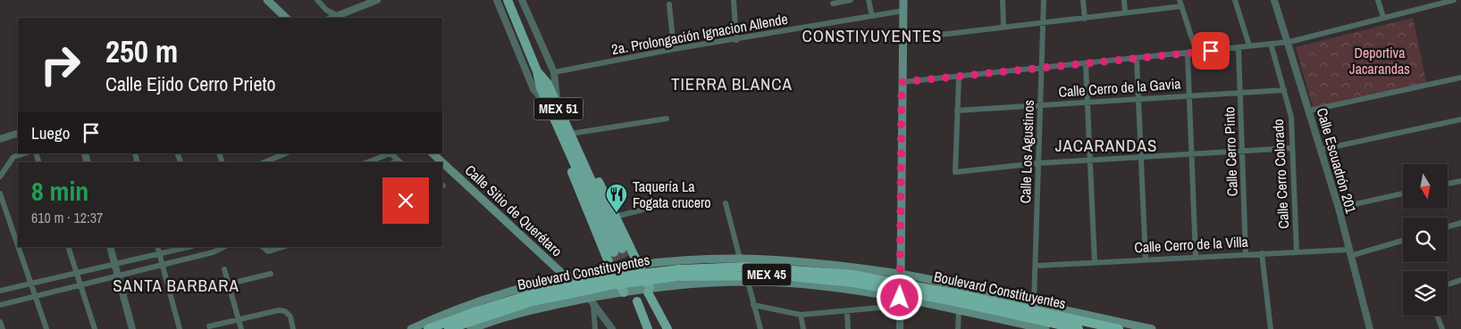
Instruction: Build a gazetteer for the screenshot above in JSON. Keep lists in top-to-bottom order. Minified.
{"streets":{"highway":["Boulevard Constituyentes","MEX 45"],"main road":["MEX 51","Calle Sitio de Querétaro"],"street":["2a. Prolongación Ignacion Allende","Calle Cerro de la Gavia","Calle Los Agustinos","Calle Cerro Pinto","Calle Escuadrón 201","Calle Cerro Colorado","Calle Cerro de la Villa"]},"crossings":[["Calle Cerro de la Gavia","Calle Los Agustinos"],["Calle Cerro de la Gavia","Calle Cerro Pinto"],["Calle Cerro de la Gavia","Calle Cerro Colorado"],["Calle Los Agustinos","Calle Cerro de la Villa"],["Calle Los Agustinos","Boulevard Constituyentes"],["Calle Cerro Pinto","Calle Cerro de la Villa"],["Calle Escuadrón 201","Calle Cerro de la Villa"],["Calle Cerro Colorado","Calle Cerro de la Villa"]],"districts":["CONSTIYUYENTES","TIERRA BLANCA","JACARANDAS","SANTA BARBARA"],"parks":["Deportiva Jacarandas"],"places":{"restaurant":["Taquería La Fogata crucero"]},"north":"bottom","page":{"turn":["250 m","Calle Ejido Cerro Prieto"],"then":"Luego","heading":["8 min","610 m · 12:37"]}}
